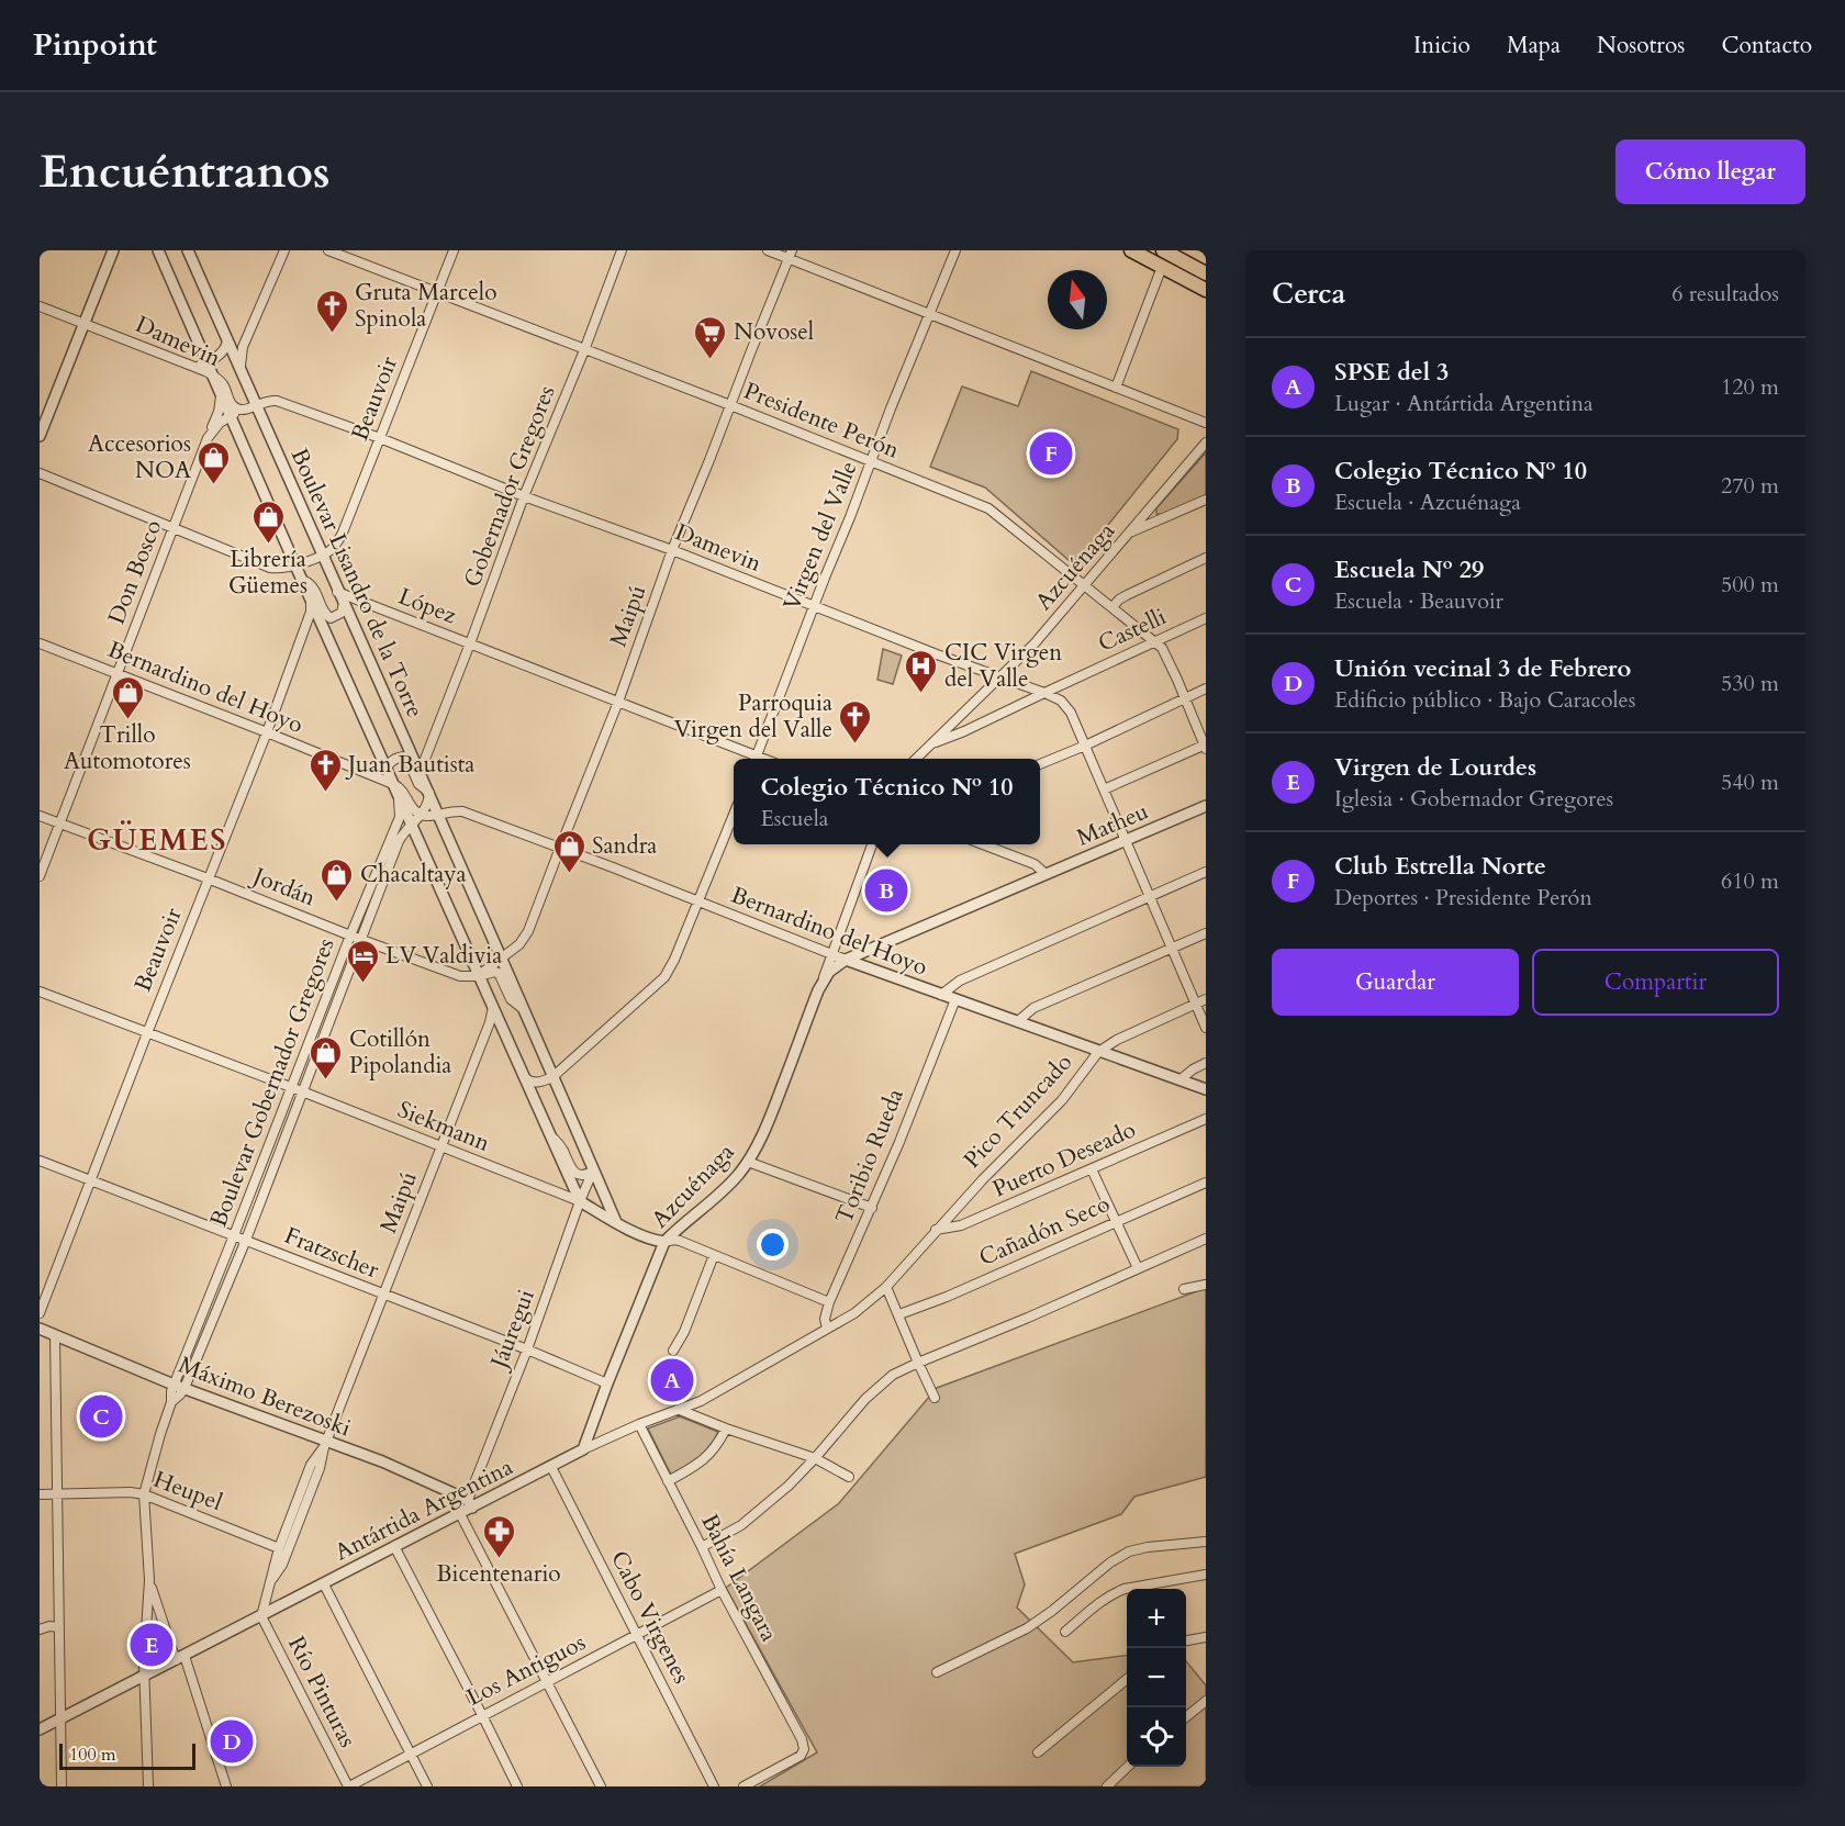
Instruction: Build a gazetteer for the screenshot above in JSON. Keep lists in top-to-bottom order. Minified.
{"streets":{"street":["Damevin","Beauvoir","Presidente Perón","Gobernador Gregores","Virgen del Valle","Azcuénaga","Don Bosco","Boulevar Lisandro de la Torre","López","Maipú","Castelli","Bernardino del Hoyo","Matheu","Jordán","Boulevar Gobernador Gregores","Pico Truncado","Siekmann","Toribio Rueda","Puerto Deseado","Cañadón Seco","Fratzscher","Jáuregui","Máximo Berezoski","Heupel","Antártida Argentina","Bahía Langara","Cabo Virgenes","Los Antiguos","Río Pinturas"]},"crossings":[["Damevin","Beauvoir"],["Damevin","Gobernador Gregores"],["Damevin","Virgen del Valle"],["Damevin","Azcuénaga"],["Damevin","Don Bosco"],["Damevin","Boulevar Lisandro de la Torre"],["Damevin","Maipú"],["Damevin","Castelli"],["Damevin","Matheu"],["Damevin","Pico Truncado"],["Beauvoir","Presidente Perón"],["Beauvoir","Boulevar Lisandro de la Torre"],["Beauvoir","Bernardino del Hoyo"],["Beauvoir","Jordán"],["Beauvoir","Siekmann"],["Beauvoir","Fratzscher"],["Presidente Perón","Gobernador Gregores"],["Presidente Perón","Virgen del Valle"],["Presidente Perón","Azcuénaga"],["Presidente Perón","Maipú"],["Presidente Perón","Castelli"],["Gobernador Gregores","Boulevar Lisandro de la Torre"],["Gobernador Gregores","López"],["Azcuénaga","Castelli"],["Azcuénaga","Bernardino del Hoyo"],["Azcuénaga","Matheu"],["Azcuénaga","Siekmann"],["Azcuénaga","Fratzscher"],["Azcuénaga","Antártida Argentina"],["Don Bosco","Boulevar Lisandro de la Torre"],["Don Bosco","Bernardino del Hoyo"],["Don Bosco","Jordán"],["Boulevar Lisandro de la Torre","López"],["Boulevar Lisandro de la Torre","Maipú"],["Boulevar Lisandro de la Torre","Bernardino del Hoyo"],["Boulevar Lisandro de la Torre","Jordán"],["Boulevar Lisandro de la Torre","Boulevar Gobernador Gregores"],["Boulevar Lisandro de la Torre","Siekmann"],["Boulevar Lisandro de la Torre","Jáuregui"],["López","Maipú"],["Maipú","Bernardino del Hoyo"],["Maipú","Jordán"],["Maipú","Siekmann"],["Maipú","Fratzscher"],["Maipú","Máximo Berezoski"],["Maipú","Heupel"],["Maipú","Antártida Argentina"],["Maipú","Río Pinturas"],["Bernardino del Hoyo","Matheu"],["Bernardino del Hoyo","Boulevar Gobernador Gregores"],["Bernardino del Hoyo","Pico Truncado"],["Bernardino del Hoyo","Toribio Rueda"],["Jordán","Boulevar Gobernador Gregores"],["Boulevar Gobernador Gregores","Siekmann"],["Boulevar Gobernador Gregores","Fratzscher"],["Boulevar Gobernador Gregores","Máximo Berezoski"],["Pico Truncado","Toribio Rueda"],["Pico Truncado","Puerto Deseado"],["Pico Truncado","Antártida Argentina"],["Siekmann","Toribio Rueda"],["Siekmann","Jáuregui"],["Toribio Rueda","Antártida Argentina"],["Fratzscher","Jáuregui"],["Jáuregui","Máximo Berezoski"],["Jáuregui","Antártida Argentina"],["Máximo Berezoski","Antártida Argentina"],["Antártida Argentina","Bahía Langara"],["Antártida Argentina","Cabo Virgenes"],["Antártida Argentina","Río Pinturas"],["Bahía Langara","Los Antiguos"],["Cabo Virgenes","Los Antiguos"],["Los Antiguos","Río Pinturas"]],"districts":["GÜEMES"],"places":{"church":["Gruta Marcelo Spinola","Parroquia Virgen del Valle","Juan Bautista"],"supermarket":["Novosel"],"shop":["Accesorios NOA","Librería Güemes","Trillo Automotores","Sandra","Chacaltaya","Cotillón Pipolandia"],"hospital":["CIC Virgen del Valle"],"hotel":["LV Valdivia"],"pharmacy":["Bicentenario"]},"scale_bar":"100 m","north":"top","page":{"header":"Pinpoint","nav":["Inicio","Mapa","Nosotros","Contacto"],"buttons":["Cómo llegar",["Guardar","Compartir"]],"title":"Encuéntranos","heading":["Cerca","6 resultados"],"list":[{"mark":"A","name":"SPSE del 3","note":"Lugar · Antártida Argentina","value":"120 m"},{"mark":"B","name":"Colegio Técnico Nº 10","note":"Escuela · Azcuénaga","value":"270 m"},{"mark":"C","name":"Escuela Nº 29","note":"Escuela · Beauvoir","value":"500 m"},{"mark":"D","name":"Unión vecinal 3 de Febrero","note":"Edificio público · Bajo Caracoles","value":"530 m"},{"mark":"E","name":"Virgen de Lourdes","note":"Iglesia · Gobernador Gregores","value":"540 m"},{"mark":"F","name":"Club Estrella Norte","note":"Deportes · Presidente Perón","value":"610 m"}],"pins":["F","B","A","C","E","D"],"popup":["Colegio Técnico Nº 10","Escuela"],"map_buttons":["+","−"],"scale":"100 m"}}
